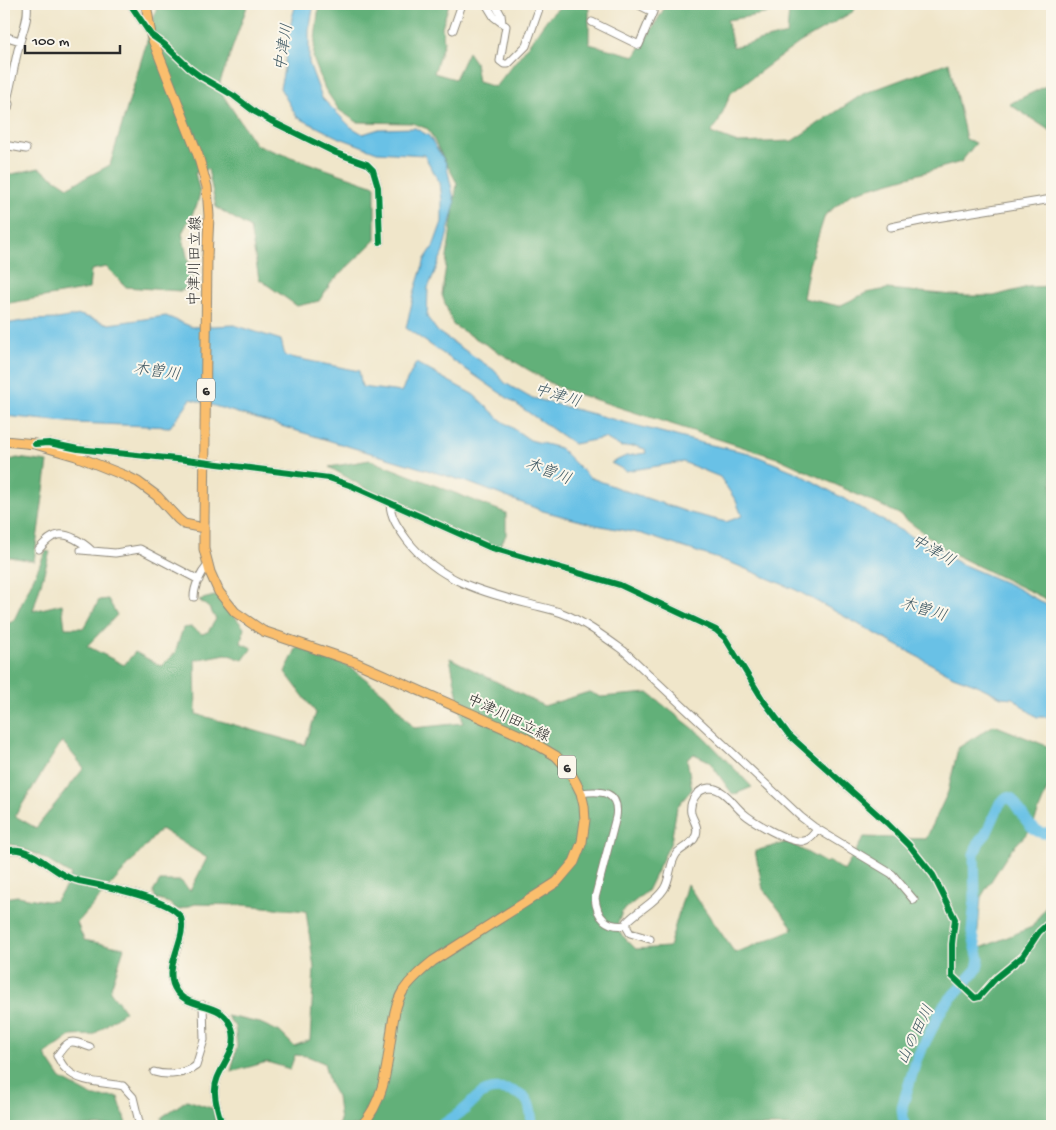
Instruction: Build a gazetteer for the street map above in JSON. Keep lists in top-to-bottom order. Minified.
{"streets":{"main road":["中津川田立線","6"]},"water":["中津川","木曽川","山の田川"],"scale_bar":"100 m"}
